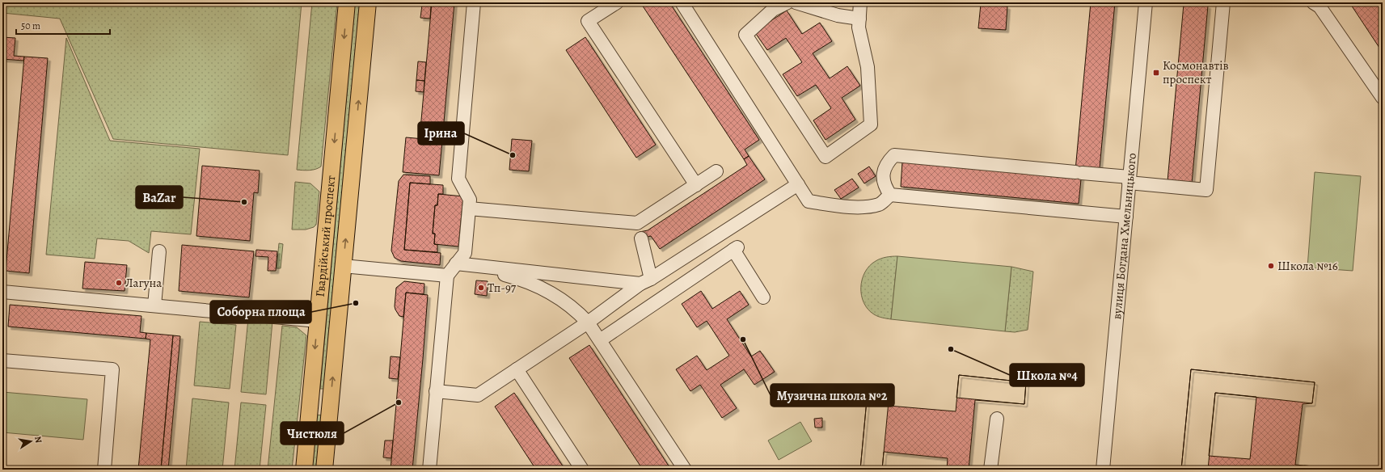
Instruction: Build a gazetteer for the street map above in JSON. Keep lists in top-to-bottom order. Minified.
{"streets":{"main road":["Гвардійський проспект"],"street":["вулиця Богдана Хмельницького"]},"places":{"transit":["Космонавтів проспект"],"other":["Ірина","BaZar","Школа №16","Лагуна","Тп-97","Соборна площа","Музична школа №2","Школа №4","Чистюля"]},"scale_bar":"50 m","north":"right"}
